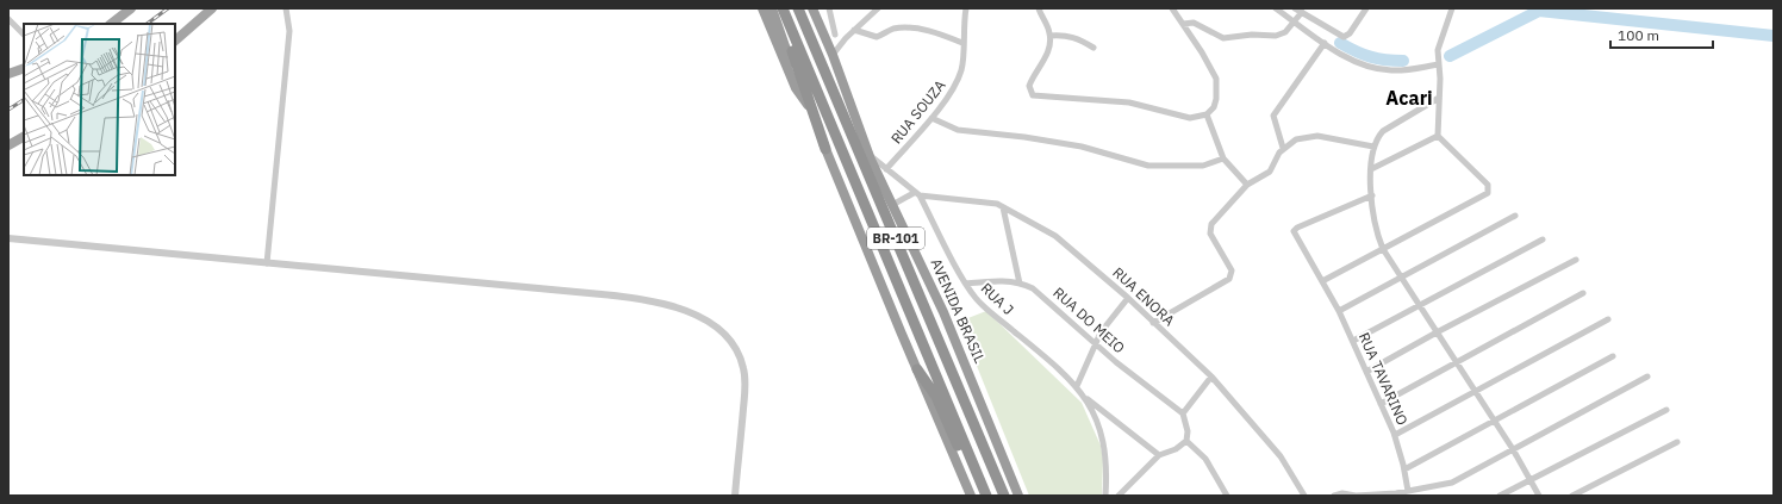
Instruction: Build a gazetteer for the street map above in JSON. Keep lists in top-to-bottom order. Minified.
{"streets":{"highway":["BR-101","AVENIDA BRASIL"],"street":["RUA SOUZA","RUA ENORA","RUA J","RUA DO MEIO","RUA TAVARINO"]},"crossings":[["RUA ENORA","RUA J"],["RUA J","RUA DO MEIO"]],"districts":["Acari"],"scale_bar":"100 m"}
